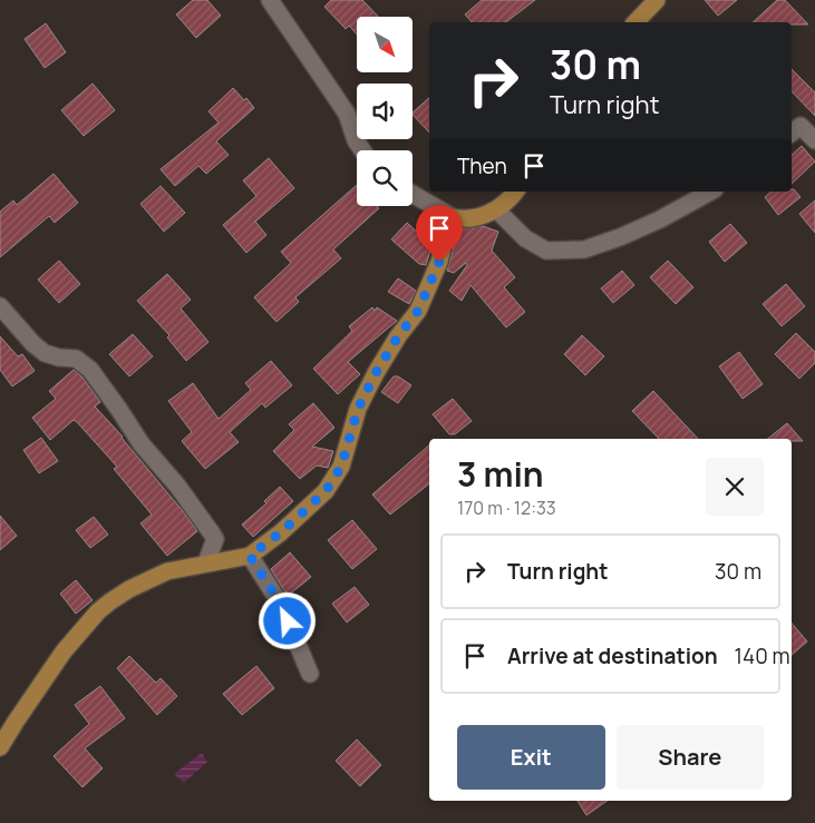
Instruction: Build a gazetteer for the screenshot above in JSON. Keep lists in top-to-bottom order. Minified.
{"north":"bottom right","page":{"turn":["30 m","Turn right"],"then":"Then","heading":["3 min","170 m · 12:33"],"list":[{"name":"Turn right","value":"30 m"},{"name":"Arrive at destination","value":"140 m"}],"buttons":["Exit","Share"]}}
